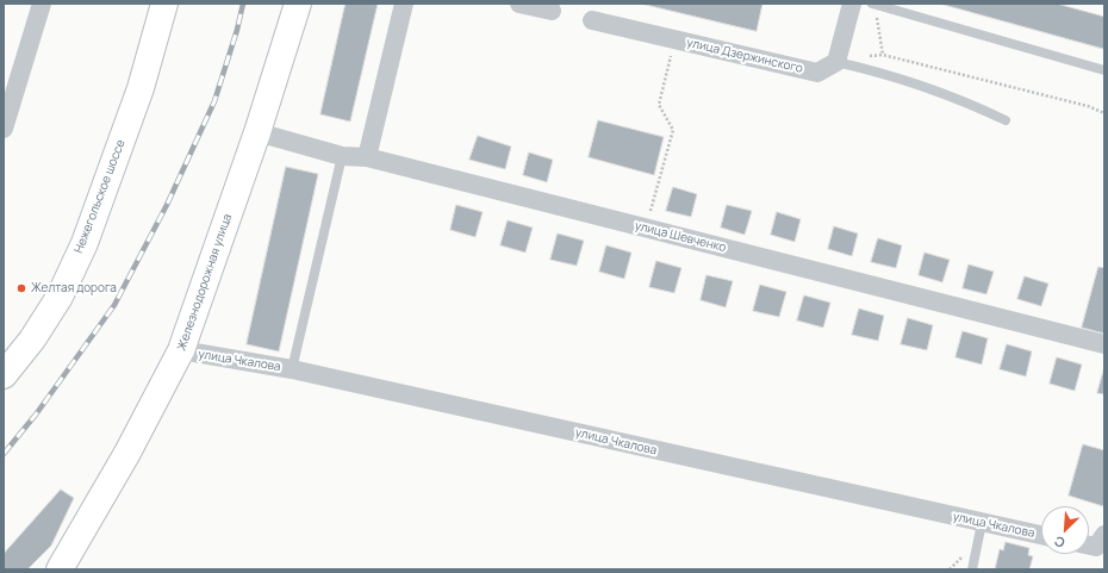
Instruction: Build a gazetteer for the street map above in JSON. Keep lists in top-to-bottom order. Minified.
{"streets":{"street":["улица Дзержинского","Нежегольское шоссе","улица Шевченко","Железнодорожная улица","улица Чкалова"]},"crossings":[["улица Шевченко","Железнодорожная улица"],["Железнодорожная улица","улица Чкалова"]],"places":["Желтая дорога"],"north":"bottom left"}
